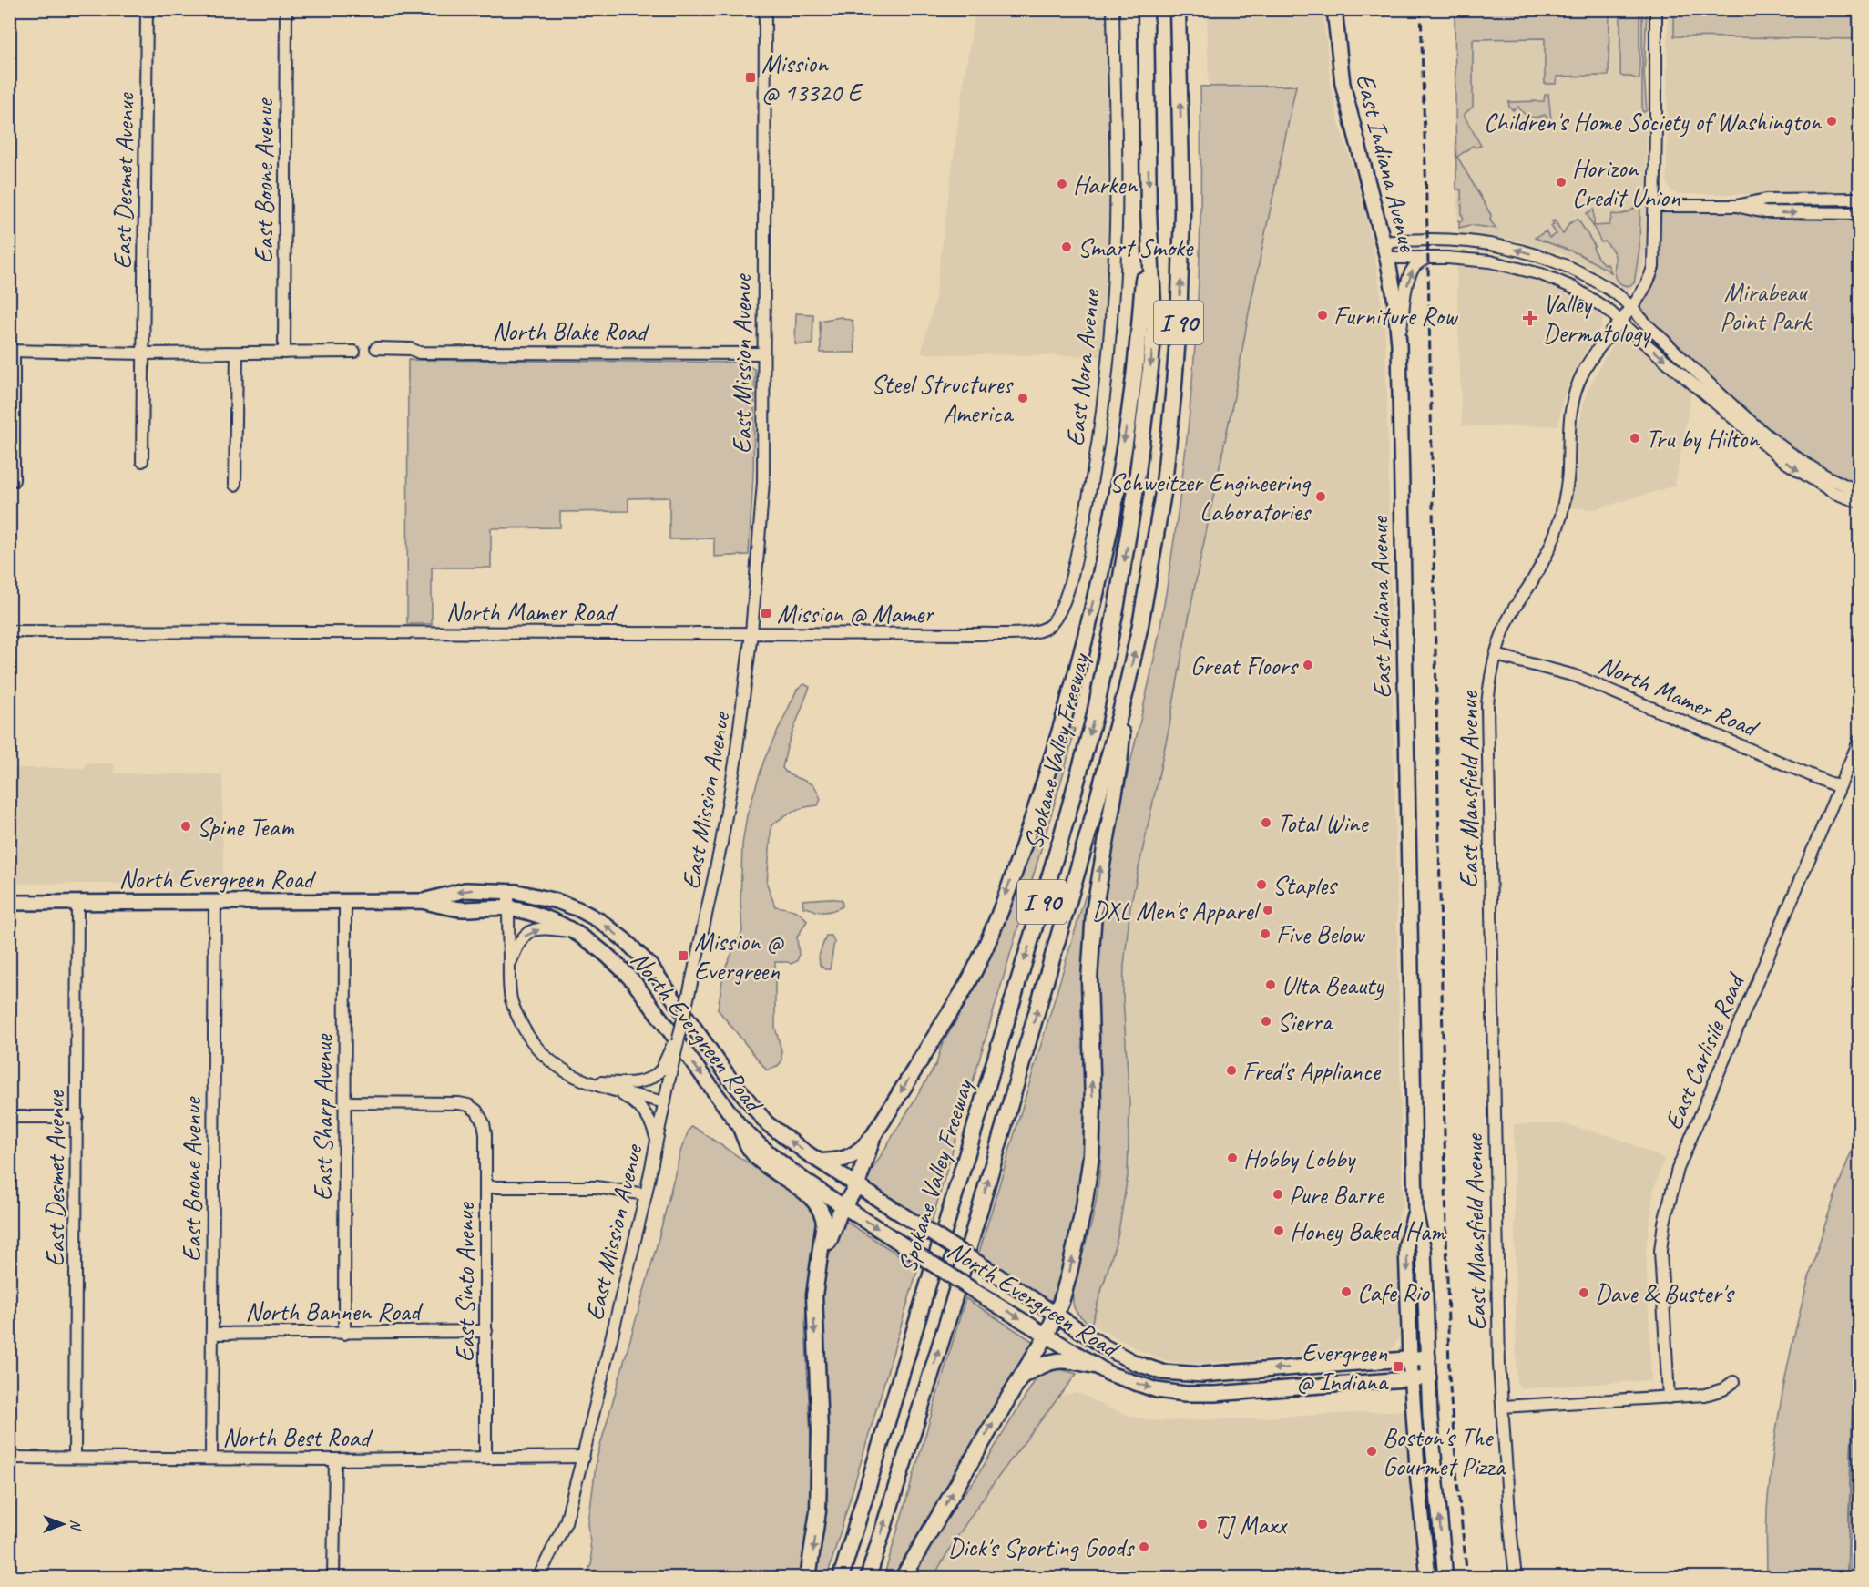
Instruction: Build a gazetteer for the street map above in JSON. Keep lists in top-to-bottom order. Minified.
{"streets":{"highway":["I 90","Spokane Valley Freeway"],"main road":["East Indiana Avenue","North Evergreen Road"],"street":["East Desmet Avenue","East Boone Avenue","North Blake Road","East Mission Avenue","East Nora Avenue","North Mamer Road","East Mansfield Avenue","East Carlisile Road","East Sharp Avenue","East Sinto Avenue","North Bannen Road","North Best Road"]},"crossings":[["East Indiana Avenue","North Evergreen Road"],["East Desmet Avenue","North Evergreen Road"],["East Desmet Avenue","North Best Road"],["East Boone Avenue","North Evergreen Road"],["East Boone Avenue","North Bannen Road"],["East Boone Avenue","North Best Road"],["North Blake Road","East Mission Avenue"],["East Mission Avenue","North Mamer Road"],["East Mission Avenue","North Best Road"],["East Nora Avenue","North Mamer Road"],["North Mamer Road","East Mansfield Avenue"],["North Mamer Road","East Carlisile Road"],["North Evergreen Road","East Sharp Avenue"],["East Sharp Avenue","East Sinto Avenue"],["East Sharp Avenue","North Bannen Road"],["East Sinto Avenue","North Bannen Road"],["East Sinto Avenue","North Best Road"]],"parks":["Mirabeau Point Park"],"places":{"transit":["Mission @ 13320 E","Mission @ Mamer","Mission @ Evergreen","Evergreen @ Indiana"],"other":["Children's Home Society of Washington","Horizon Credit Union","Harken","Smart Smoke","Furniture Row","Steel Structures America","Tru by Hilton","Schweitzer Engineering Laboratories","Great Floors","Total Wine","Spine Team","Staples","DXL Men's Apparel","Five Below","Ulta Beauty","Sierra","Fred's Appliance","Hobby Lobby","Pure Barre","Honey Baked Ham","Cafe Rio","Dave & Buster's","Boston's The Gourmet Pizza","TJ Maxx","Dick's Sporting Goods"],"health":["Valley Dermatology"]},"north":"right"}
